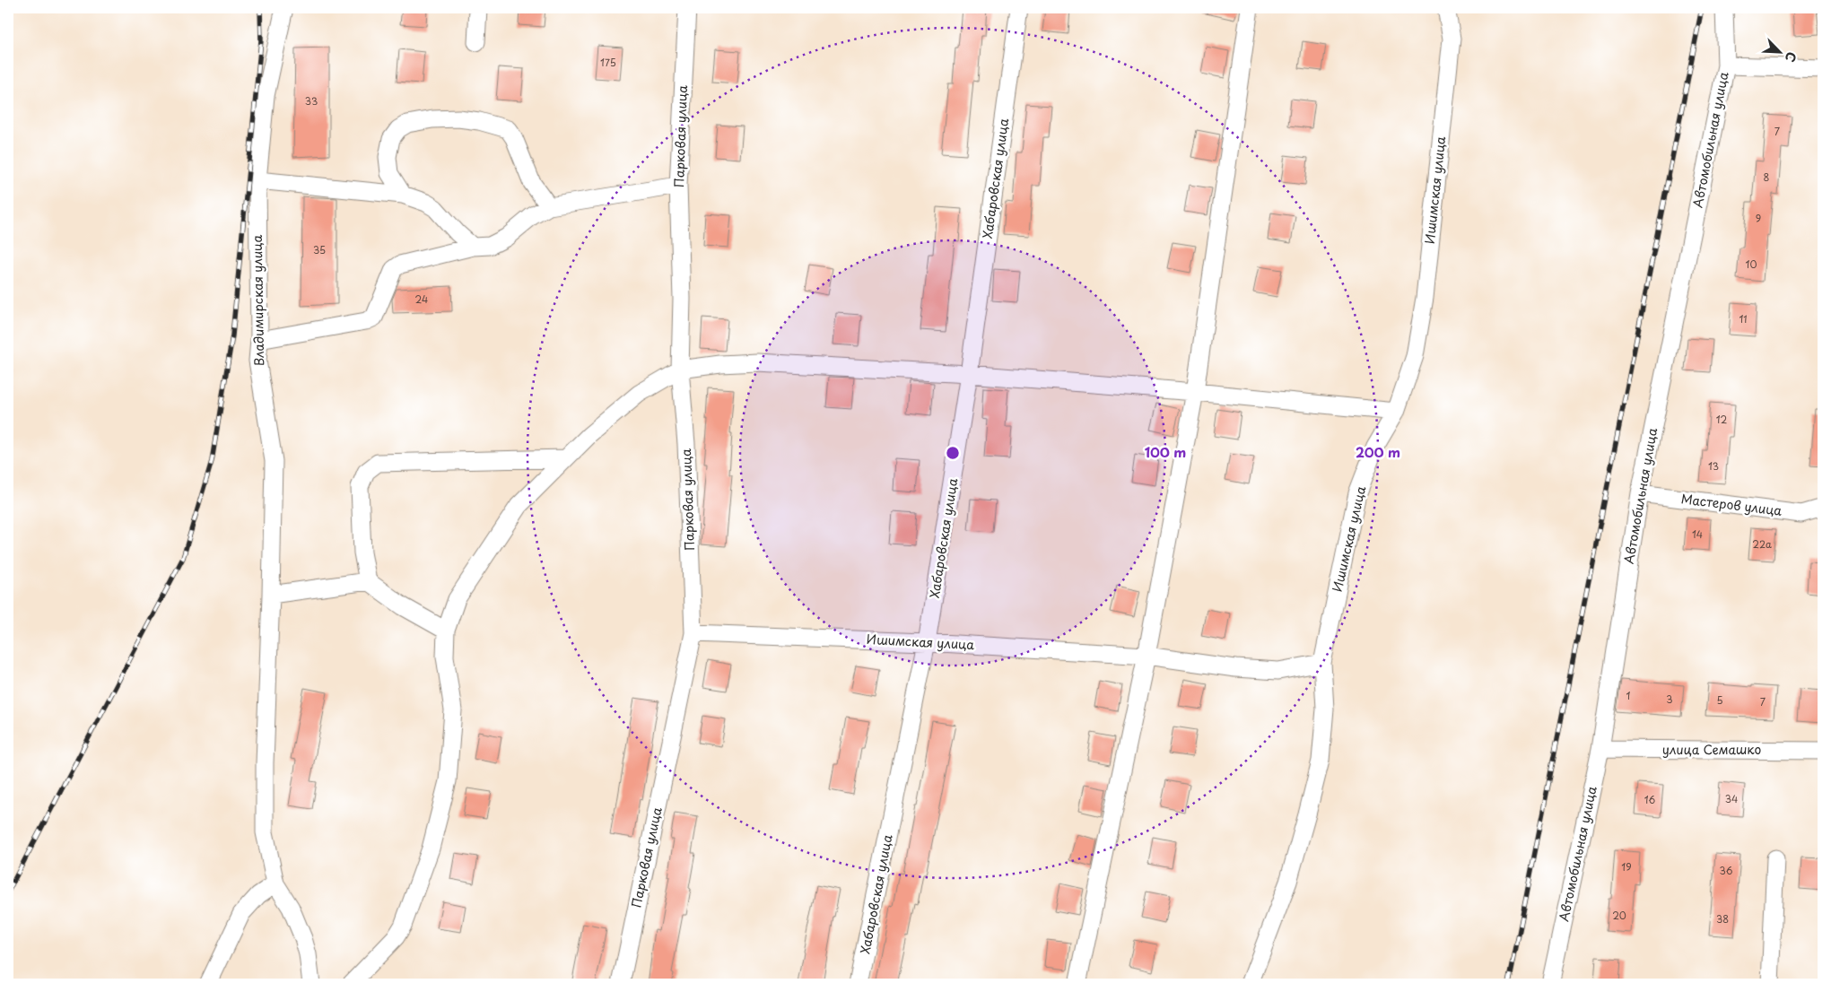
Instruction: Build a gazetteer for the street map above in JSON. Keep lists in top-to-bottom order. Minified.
{"streets":{"street":["Парковая улица","Автомобильная улица","Хабаровская улица","Ишимская улица","Владимирская улица","Мастеров улица","улица Семашко"]},"crossings":[["Парковая улица","Ишимская улица"],["Автомобильная улица","Мастеров улица"],["Автомобильная улица","улица Семашко"],["Хабаровская улица","Ишимская улица"]],"house_numbers":["175","33","7","8","9","35","10","24","11","12","13","14","22а","1","3","5","7","34","16","19","36","20","38"],"north":"bottom right","rings":["100 m","200 m"]}
